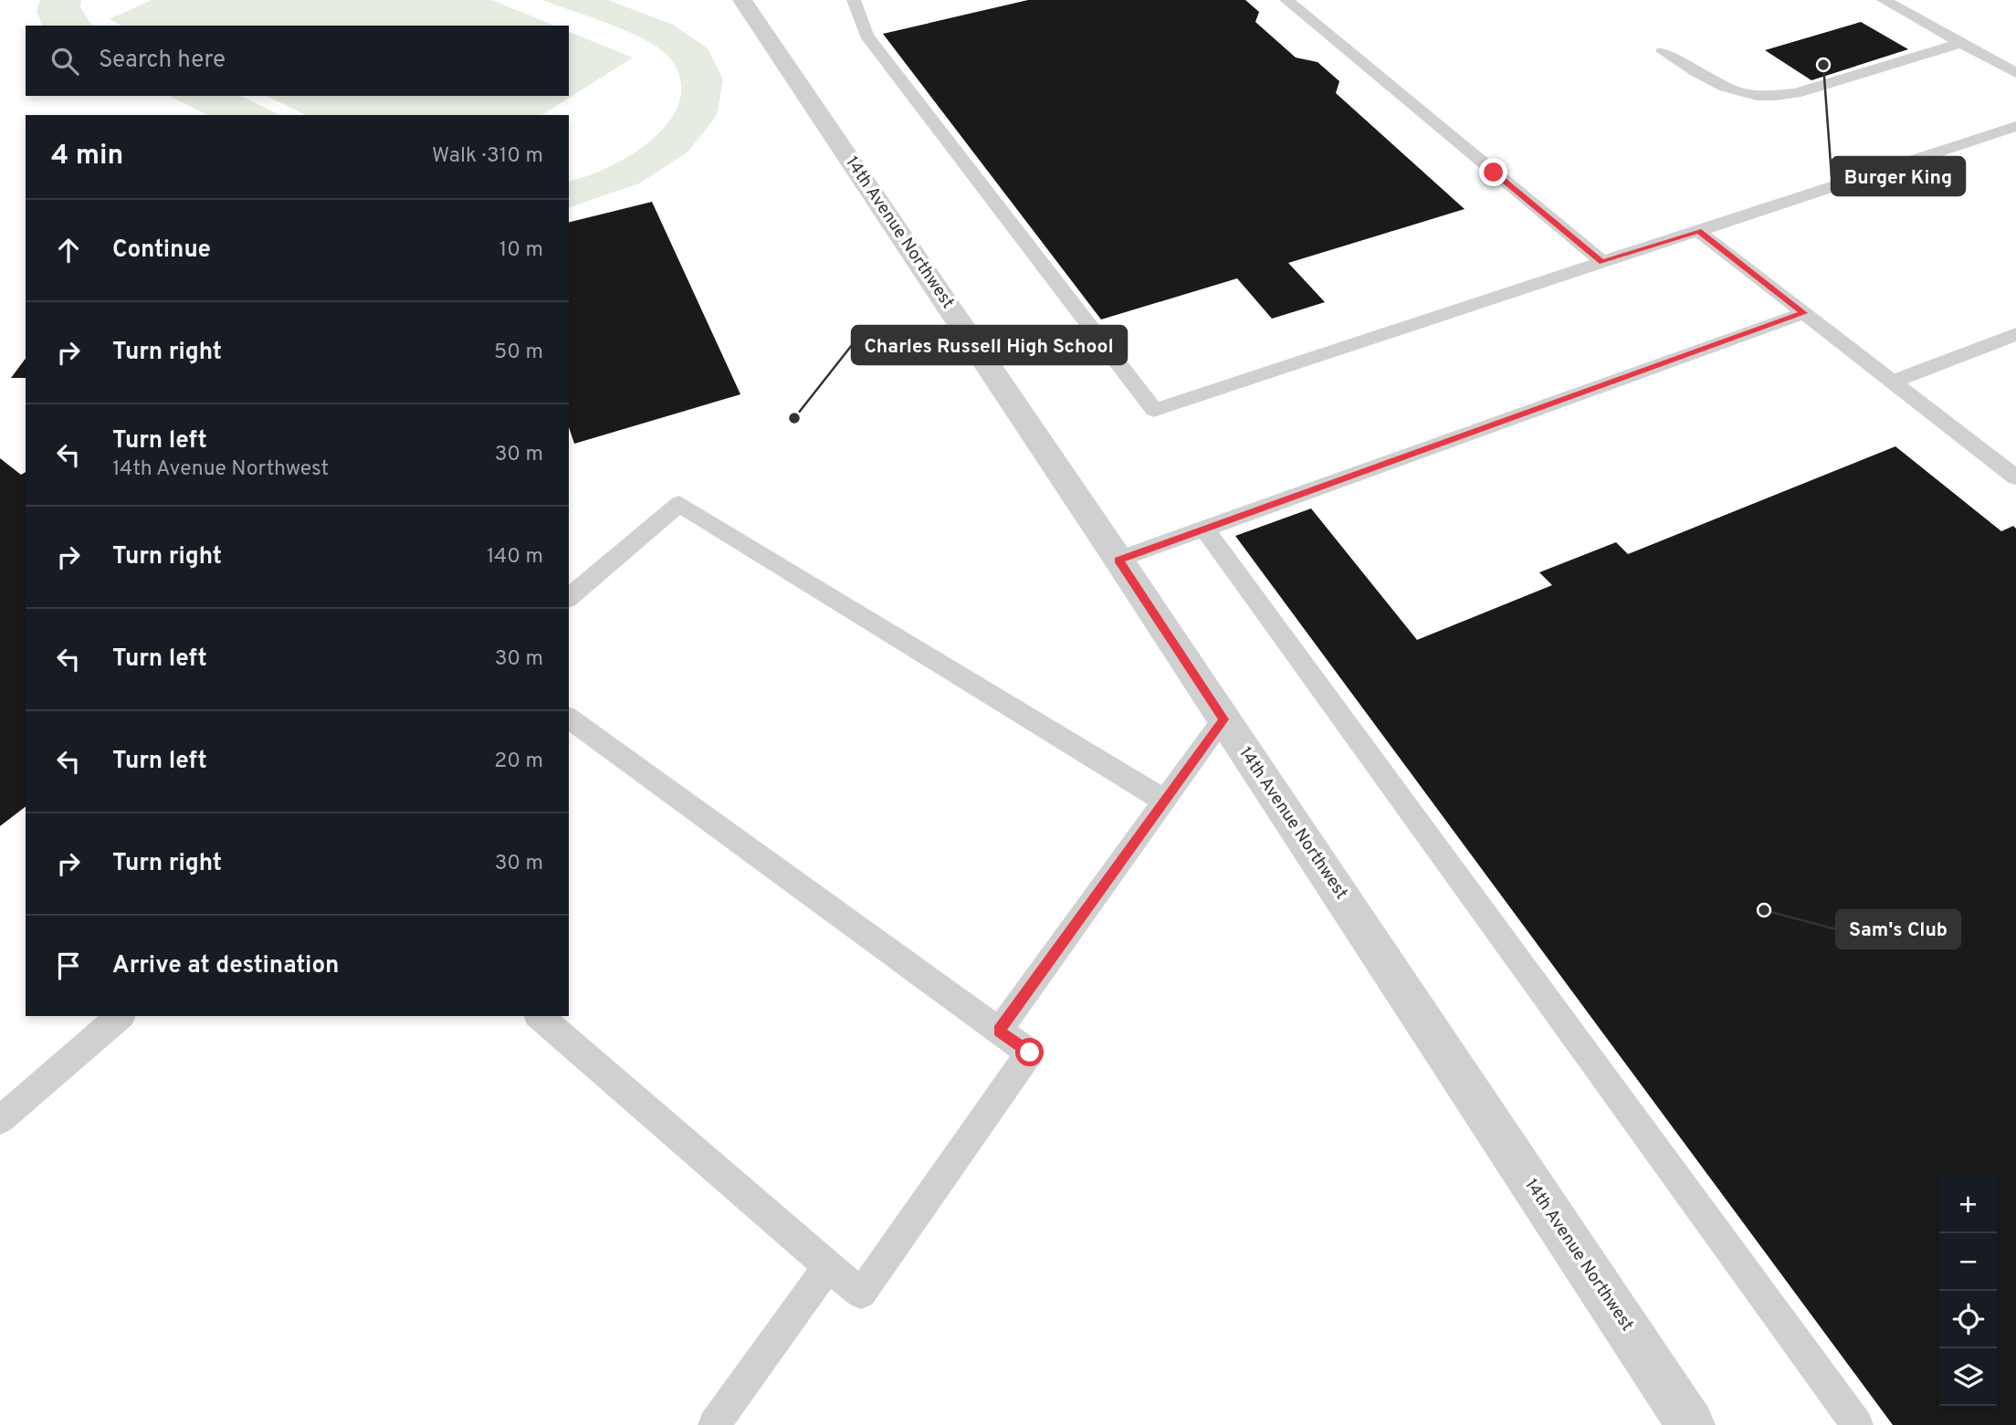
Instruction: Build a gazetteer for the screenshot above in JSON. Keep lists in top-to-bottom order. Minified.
{"streets":{"street":["14th Avenue Northwest"]},"places":["Burger King","Charles Russell High School","Sam's Club"],"page":{"search":"Search here","heading":["4 min","Walk · 310 m"],"list":[["Continue","10 m"],["Turn right","50 m"],["Turn left","14th Avenue Northwest","30 m"],["Turn right","140 m"],["Turn left","30 m"],["Turn left","20 m"],["Turn right","30 m"],"Arrive at destination"],"map_buttons":["+","−"]}}
